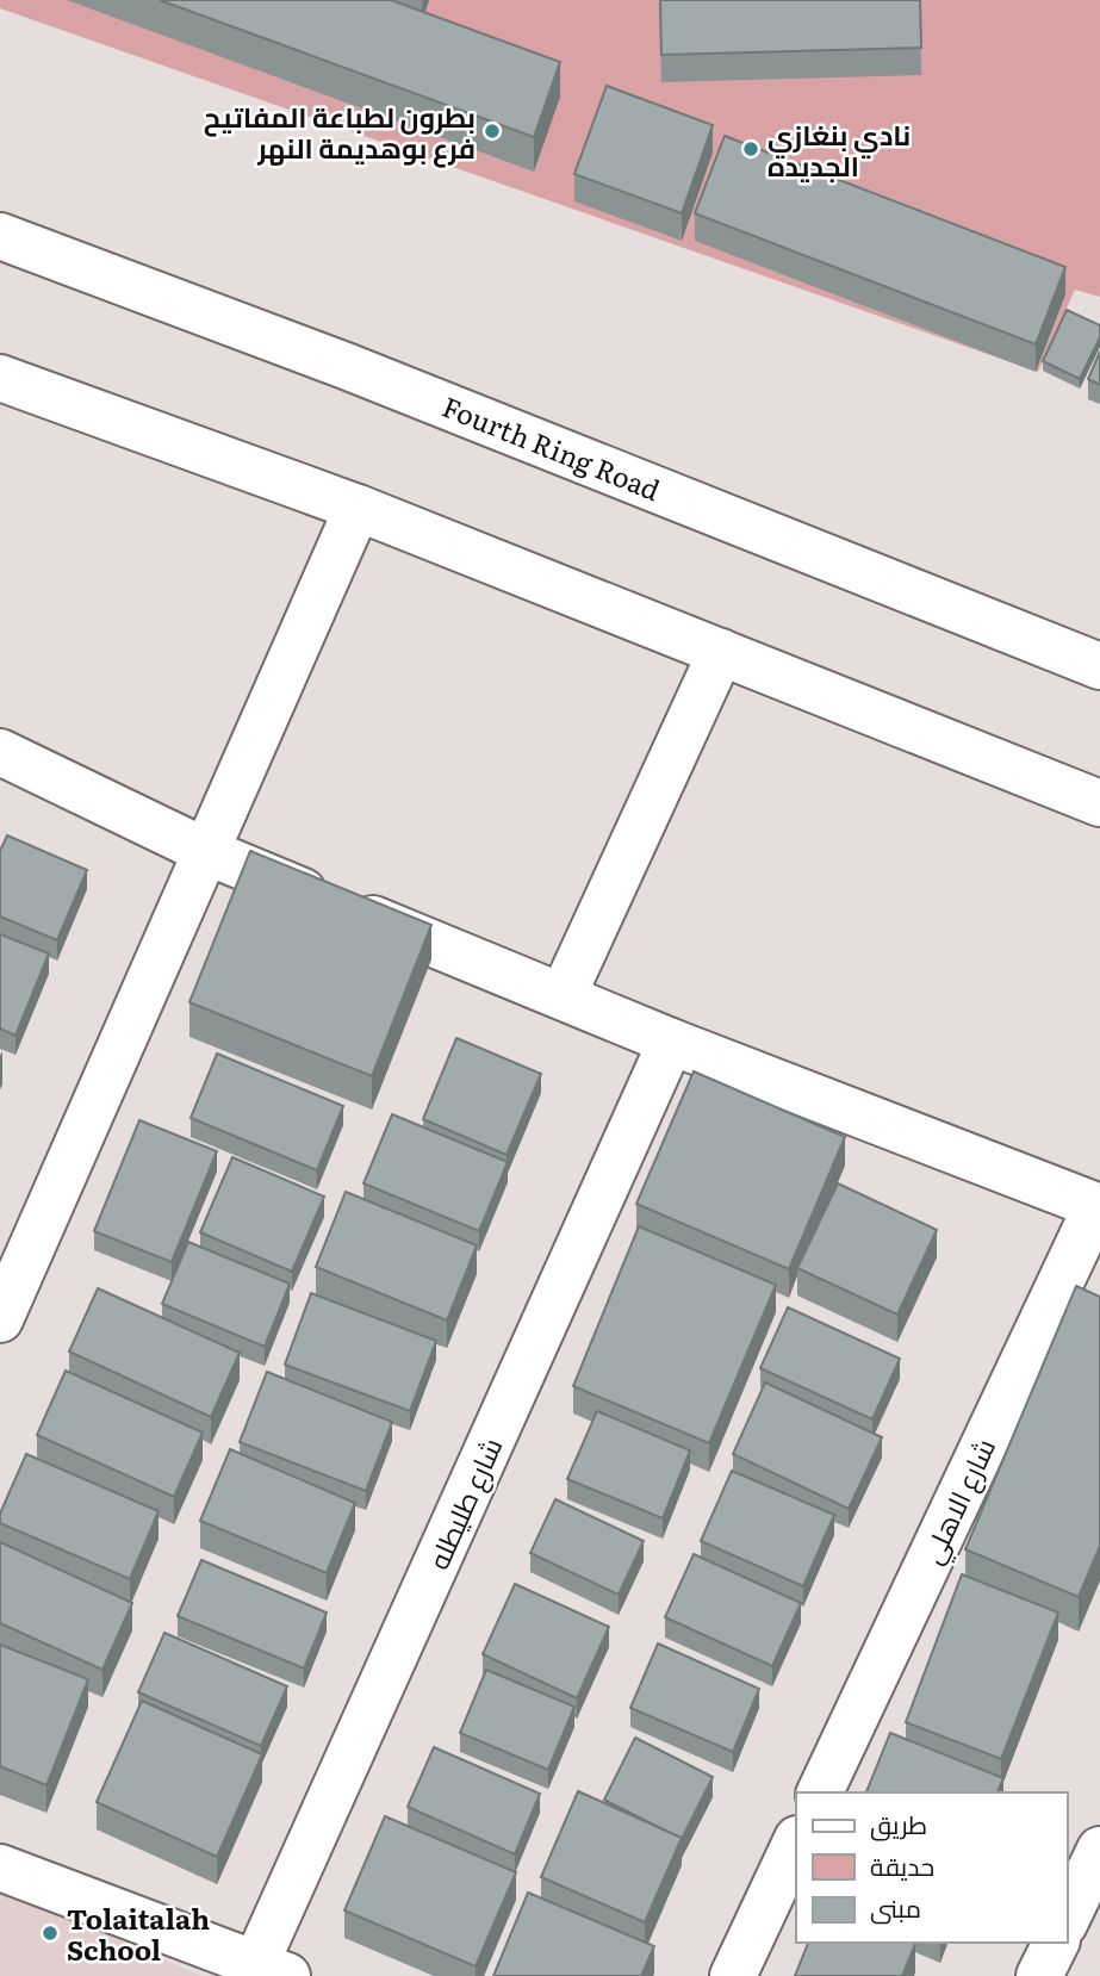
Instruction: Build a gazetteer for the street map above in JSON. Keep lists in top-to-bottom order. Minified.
{"streets":{"street":["Fourth Ring Road","شارع الاهلي","شارع طليطله"]},"places":["بطرون لطباعة المفاتيح فرع بوهديمة النهر","نادي بنغازي الجديده","Tolaitalah School"],"legend":["طريق","حديقة","مبنى"]}
